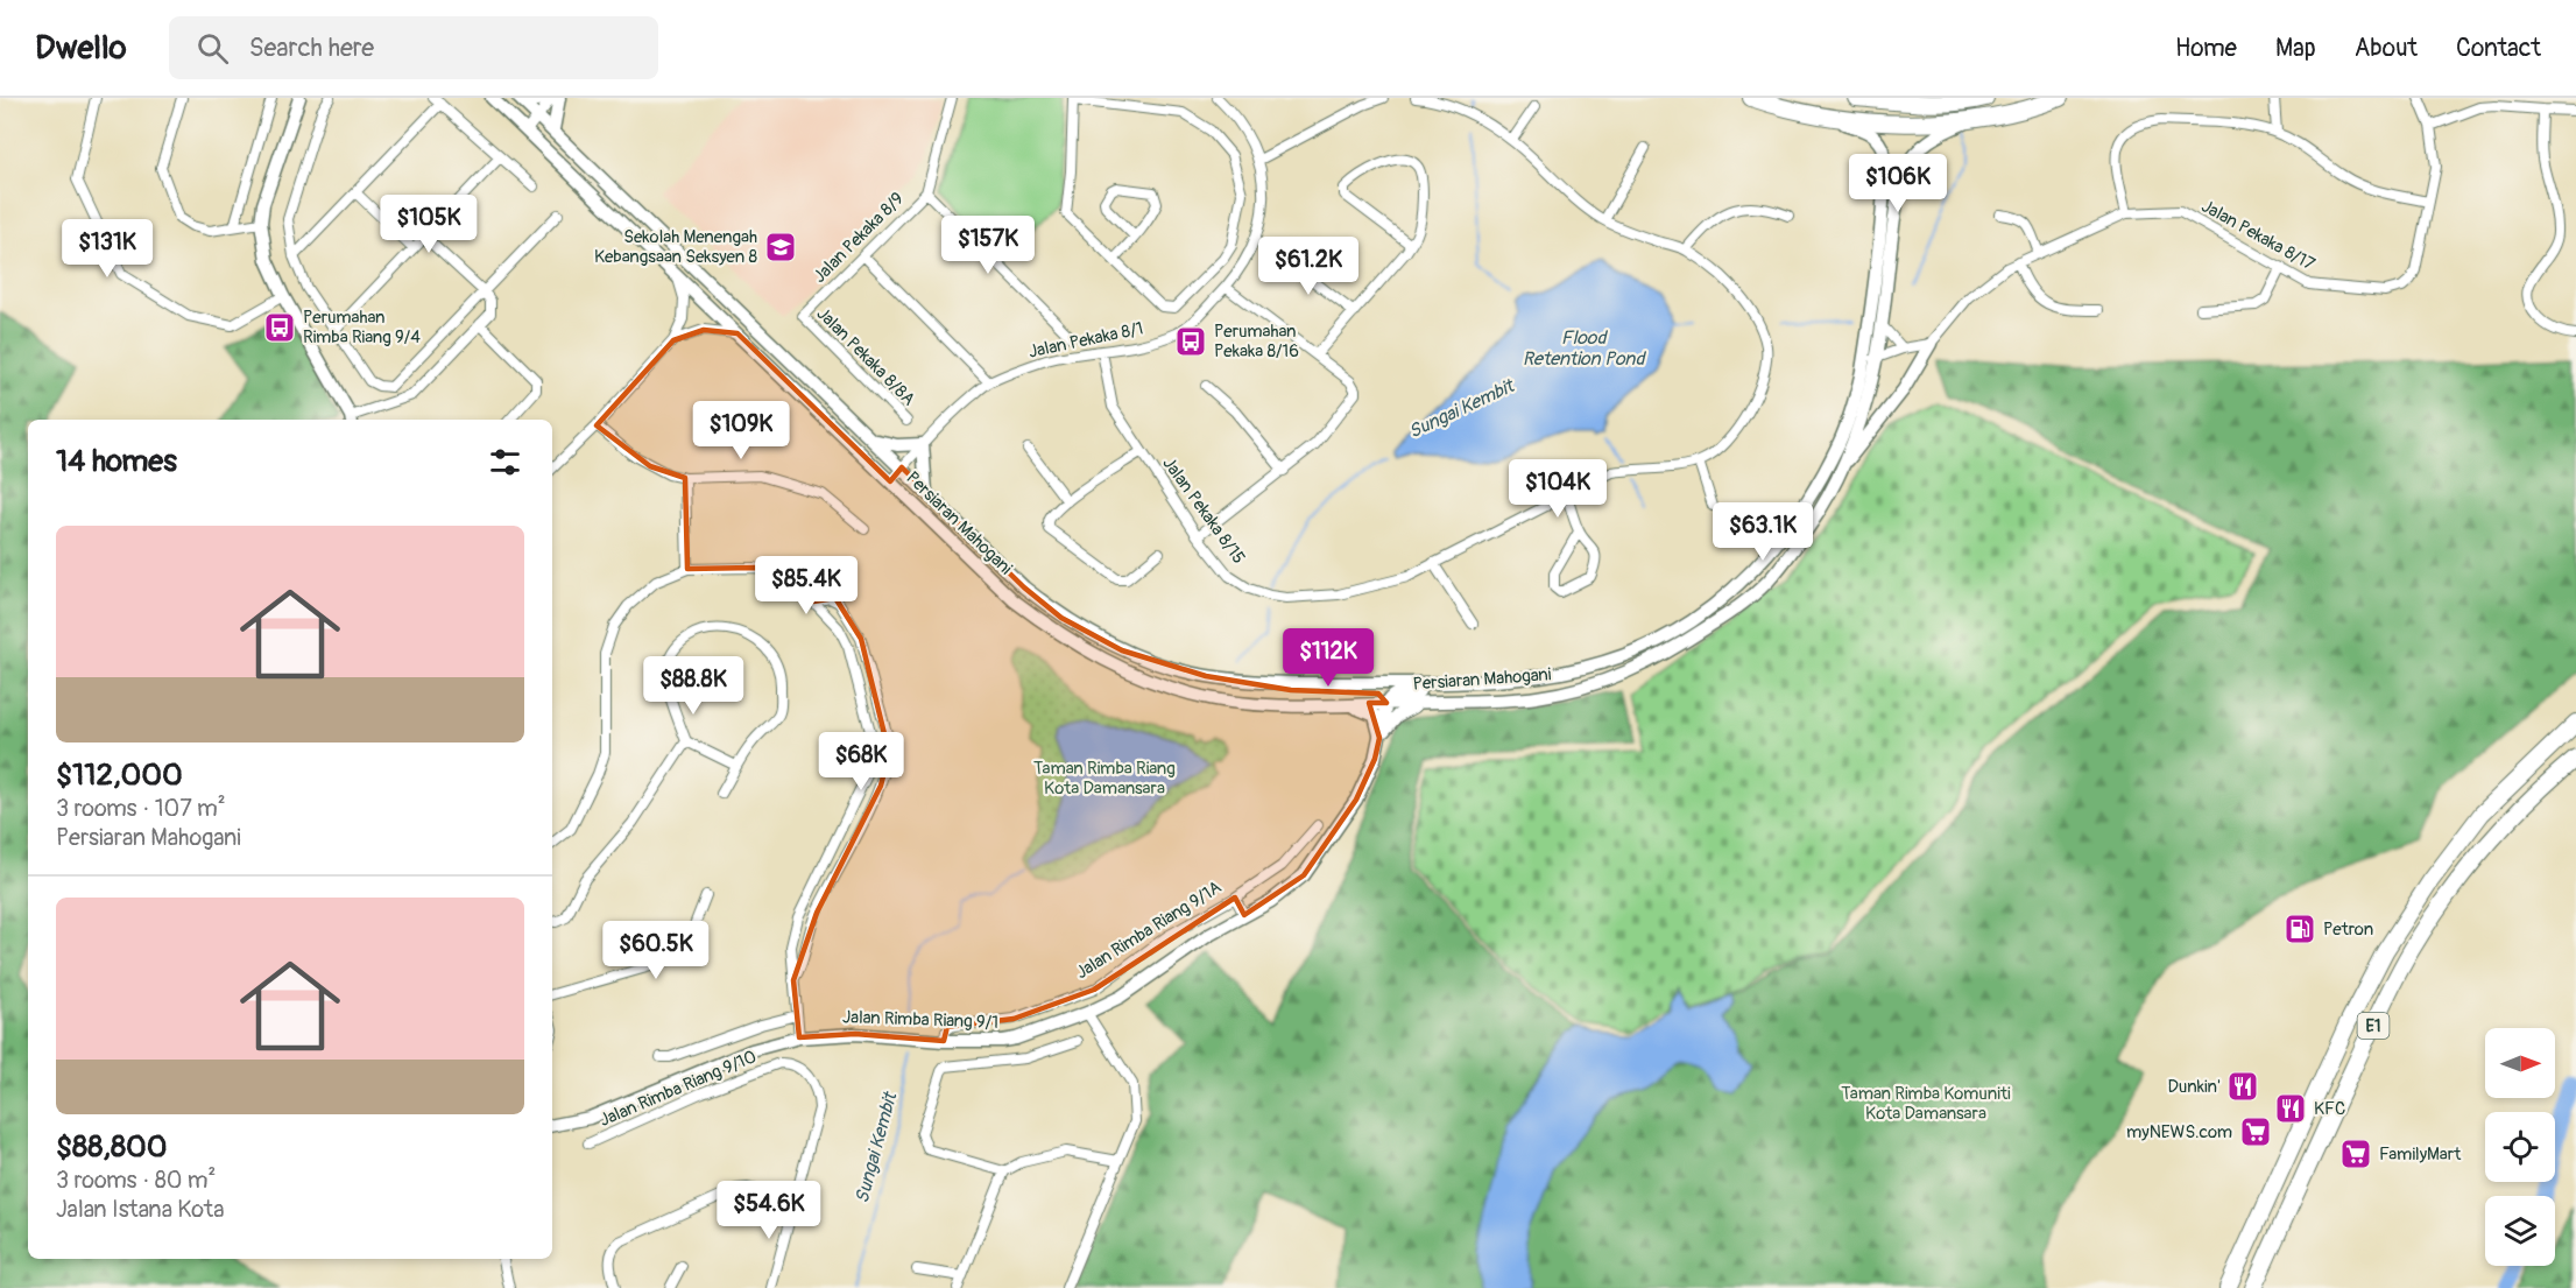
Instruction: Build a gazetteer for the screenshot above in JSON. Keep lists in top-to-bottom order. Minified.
{"streets":{"highway":["E1"],"main road":["Persiaran Mahogani","Jalan Rimba Riang 9/1"],"street":["Jalan Pekaka 8/17","Jalan Pekaka 8/9","Jalan Pekaka 8/1","Jalan Pekaka 8/8A","Jalan Pekaka 8/15","Jalan Rimba Riang 9/1A","Jalan Rimba Riang 9/10"]},"crossings":[["Jalan Pekaka 8/9","Jalan Pekaka 8/8A"],["Jalan Pekaka 8/1","Jalan Pekaka 8/15"],["Jalan Pekaka 8/1","Persiaran Mahogani"],["Jalan Rimba Riang 9/1A","Jalan Rimba Riang 9/1"]],"water":["Flood Retention Pond","Sungai Kembit"],"parks":["Taman Rimba Riang Kota Damansara","Taman Rimba Komuniti Kota Damansara"],"places":{"school or university":["Sekolah Menengah Kebangsaan Seksyen 8"],"bus stop":["Perumahan Rimba Riang 9/4","Perumahan Pekaka 8/16"],"fuel station":["Petron"],"restaurant":["Dunkin'","KFC"],"supermarket":["myNEWS.com","FamilyMart"]},"north":"right","page":{"header":"Dwello","search":"Search here","nav":["Home","Map","About","Contact"],"price":["$106K","$105K","$157K","$131K","$61.2K","$109K","$104K","$63.1K","$85.4K","$112K","$88.8K","$68K","$60.5K","$54.6K"],"heading":"14 homes","list":[{"name":"$112,000","note":"3 rooms · 107 m² · Persiaran Mahogani"},{"name":"$88,800","note":"3 rooms · 80 m² · Jalan Istana Kota"}]}}
